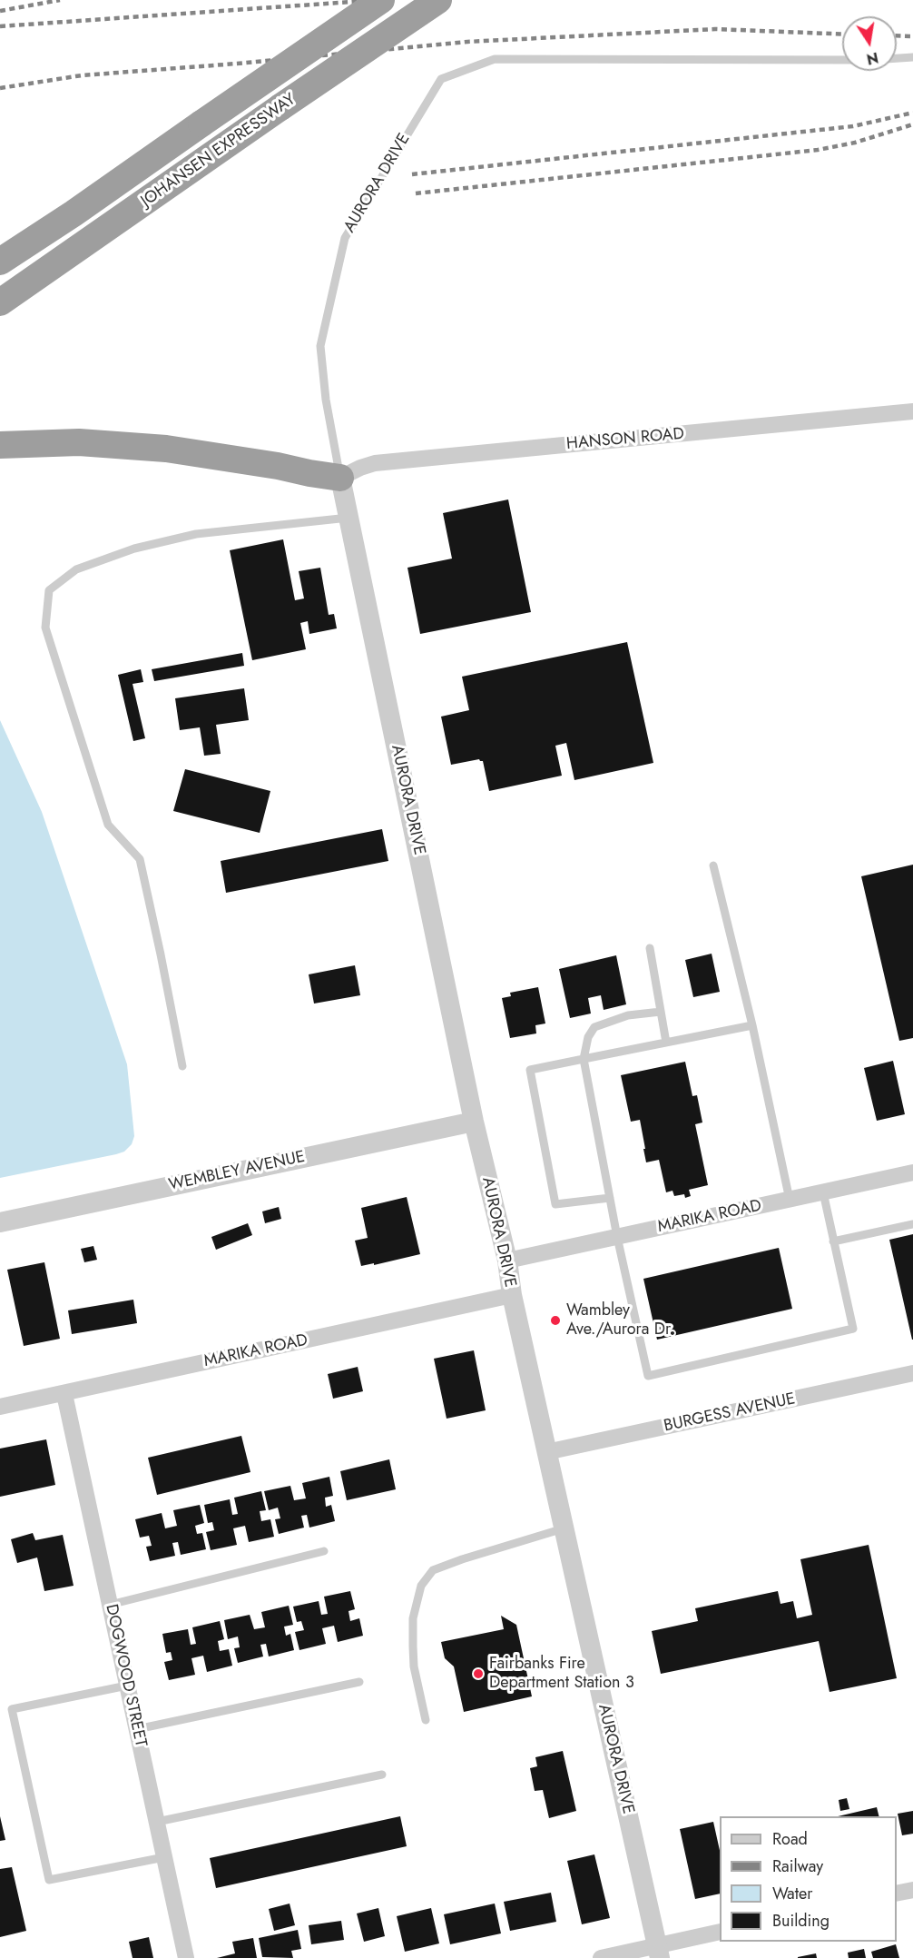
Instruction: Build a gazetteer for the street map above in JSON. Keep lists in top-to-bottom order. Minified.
{"streets":{"highway":["JOHANSEN EXPRESSWAY"],"street":["AURORA DRIVE","HANSON ROAD","WEMBLEY AVENUE","MARIKA ROAD","BURGESS AVENUE","DOGWOOD STREET"]},"crossings":[["AURORA DRIVE","HANSON ROAD"],["AURORA DRIVE","WEMBLEY AVENUE"],["AURORA DRIVE","MARIKA ROAD"],["AURORA DRIVE","BURGESS AVENUE"],["MARIKA ROAD","DOGWOOD STREET"]],"places":["Wambley Ave./Aurora Dr.","Fairbanks Fire Department Station 3"],"legend":["Road","Railway","Water","Building"],"north":"bottom"}
